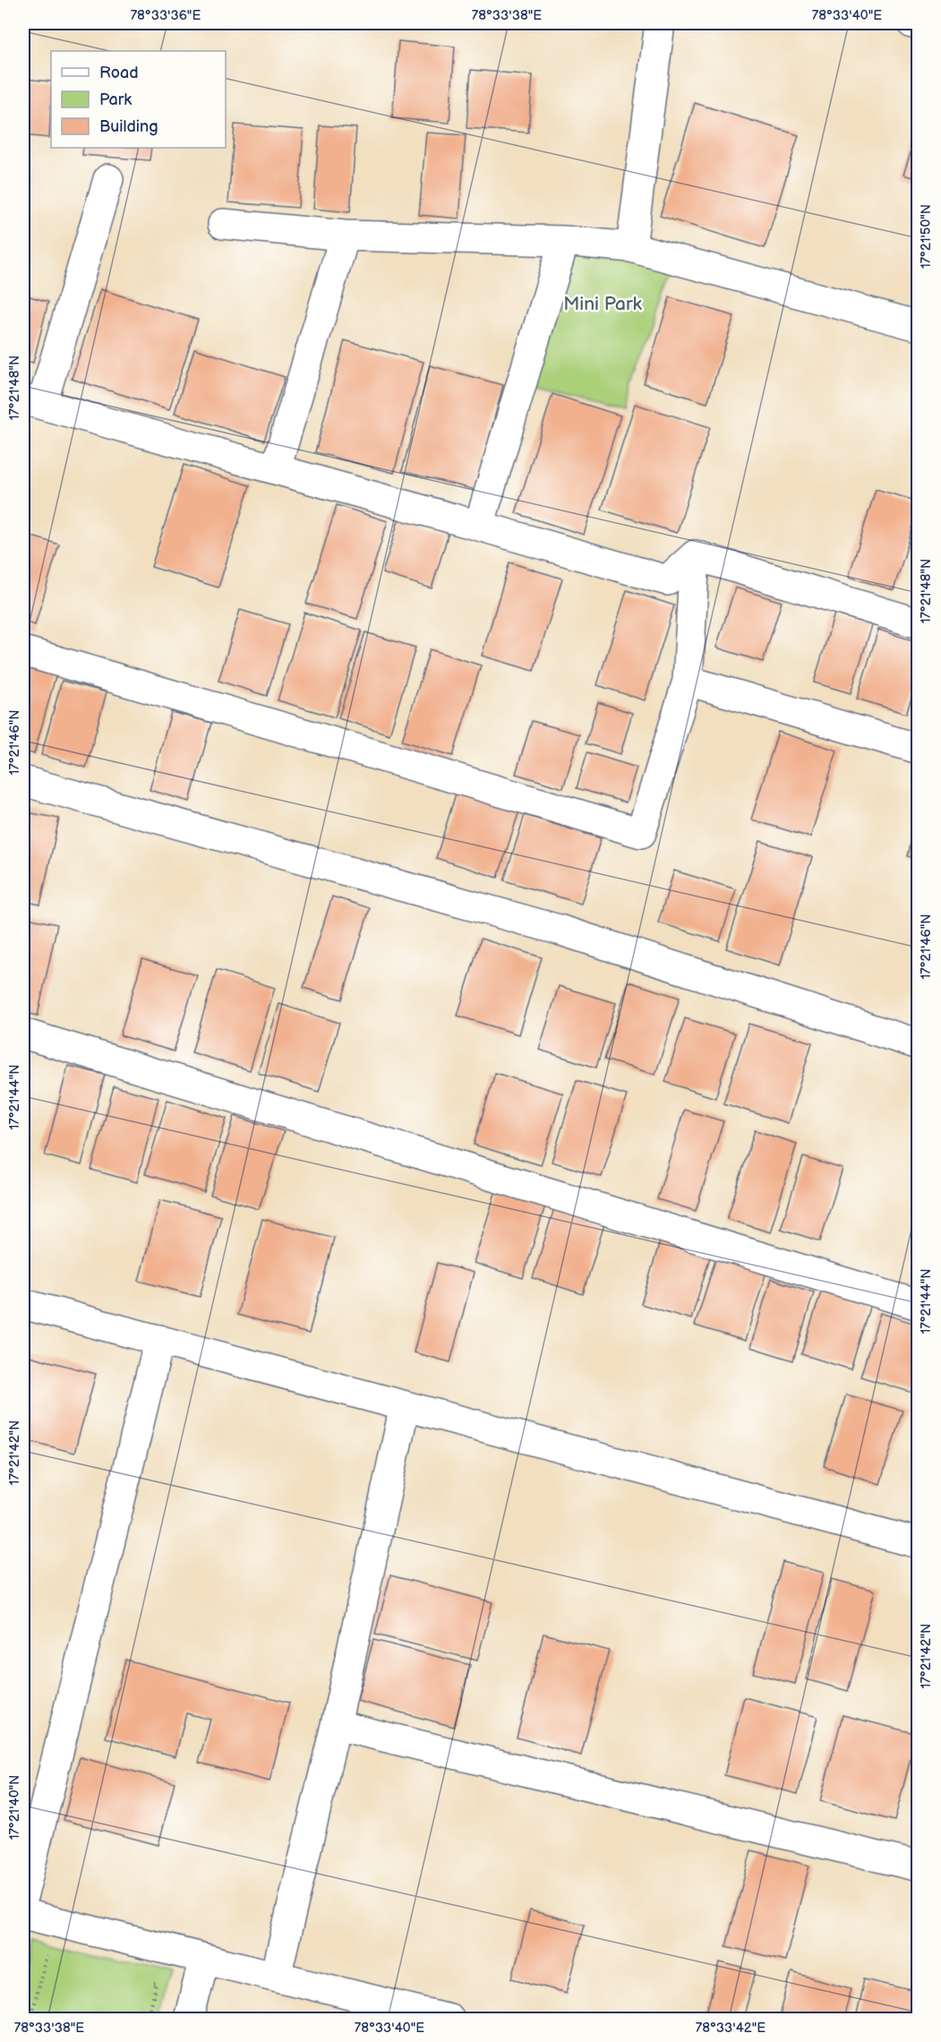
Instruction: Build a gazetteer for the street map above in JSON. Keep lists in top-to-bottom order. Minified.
{"parks":["Mini Park"],"legend":["Road","Park","Building"],"coordinates":["78°33'36\"E","78°33'38\"E","78°33'40\"E","17°21'50\"N","17°21'48\"N","17°21'46\"N","17°21'44\"N","17°21'42\"N","17°21'40\"N","78°33'42\"E"]}
